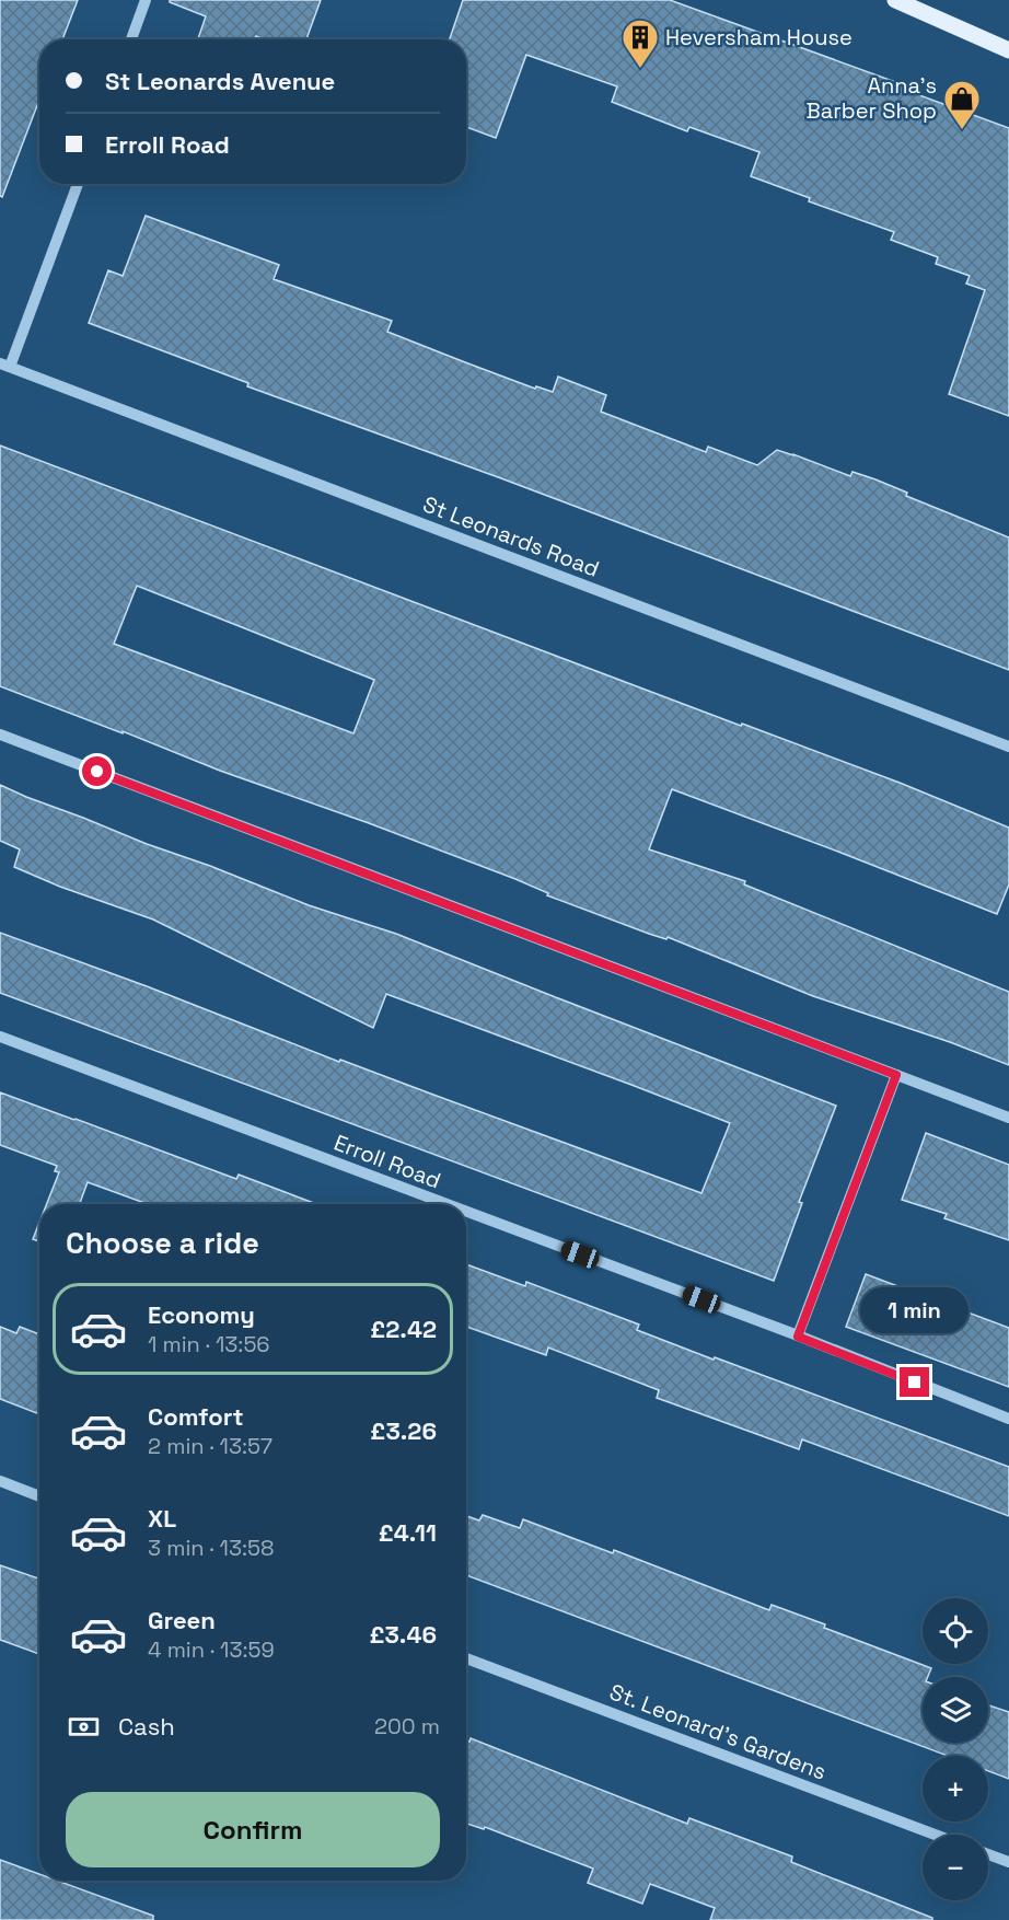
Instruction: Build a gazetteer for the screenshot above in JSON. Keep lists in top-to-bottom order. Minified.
{"streets":{"street":["St Leonards Road","Erroll Road","St. Leonard's Gardens"]},"places":{"building":["Heversham House"],"shop":["Anna's Barber Shop"]},"page":{"banner":["St Leonards Avenue","Erroll Road"],"heading":"Choose a ride","list":[{"name":"Economy","note":"1 min · 13:56","value":"£2.42"},{"name":"Comfort","note":"2 min · 13:57","value":"£3.26"},{"name":"XL","note":"3 min · 13:58","value":"£4.11"},{"name":"Green","note":"4 min · 13:59","value":"£3.46"}],"bubble":"1 min","map_buttons":["+","−"],"pay":["Cash","200 m"],"buttons":"Confirm"}}
